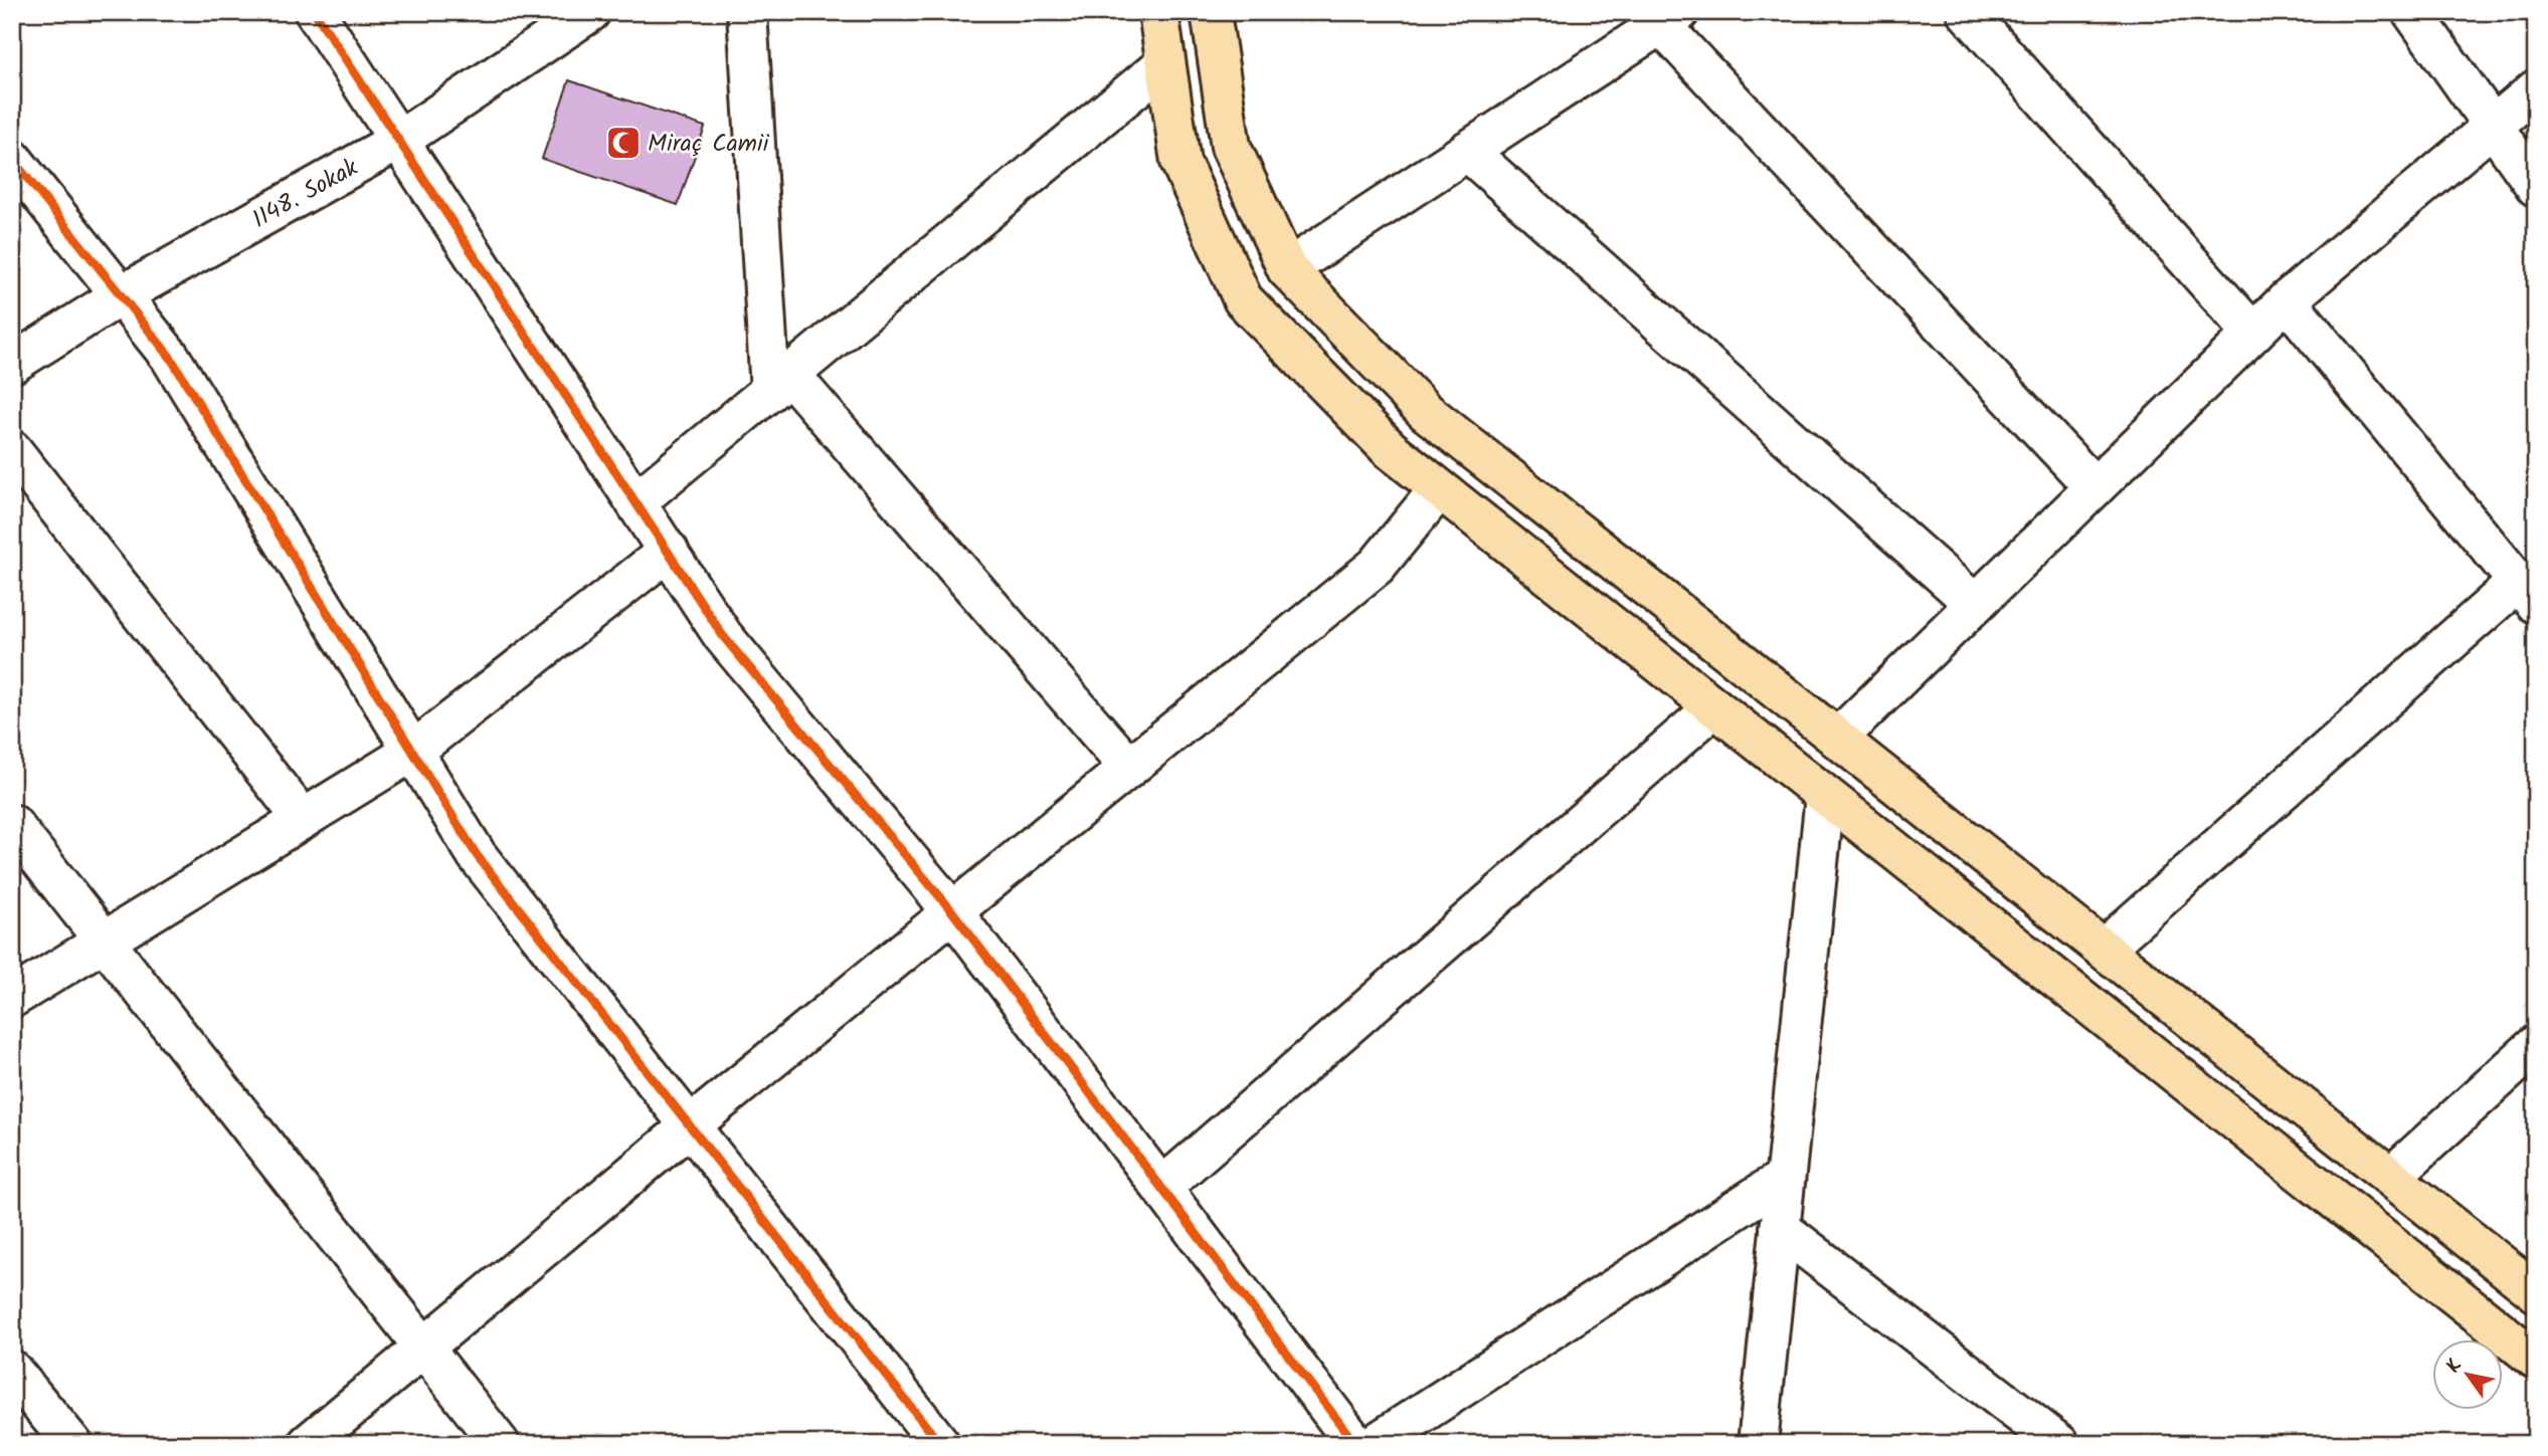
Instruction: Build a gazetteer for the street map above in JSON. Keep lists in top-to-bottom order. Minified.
{"streets":{"street":["1148. Sokak"]},"places":{"mosque":["Miraç Camii"]},"north":"top left"}
